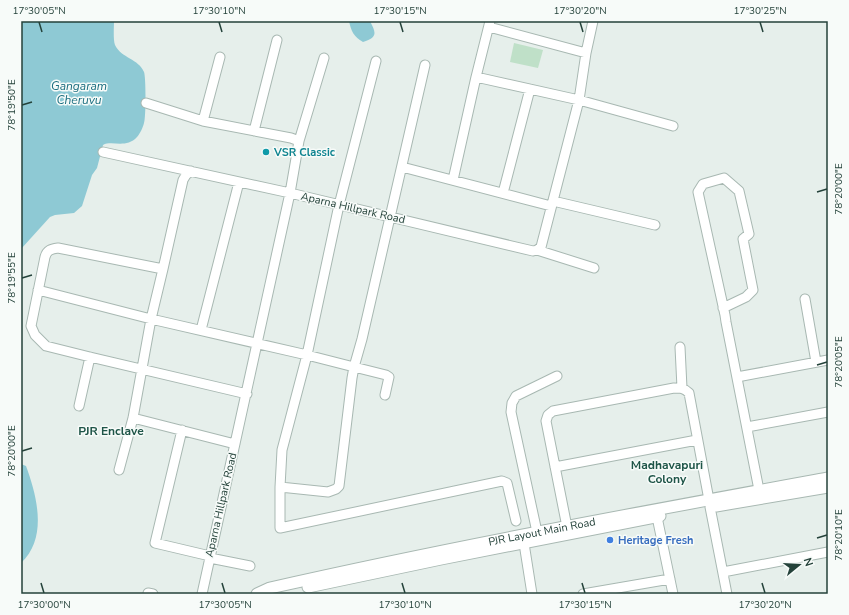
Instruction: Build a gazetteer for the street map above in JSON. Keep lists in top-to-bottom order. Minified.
{"streets":{"street":["Aparna Hillpark Road","PJR Layout Main Road"]},"districts":["PJR Enclave","Madhavapuri Colony"],"water":["Gangaram Cheruvu"],"places":["VSR Classic","Heritage Fresh"],"north":"right","coordinates":["17°30'05\"N","17°30'10\"N","17°30'15\"N","17°30'20\"N","17°30'25\"N","78°19'50\"E","78°20'00\"E","78°19'55\"E","78°20'05\"E","78°20'10\"E","17°30'00\"N"]}
